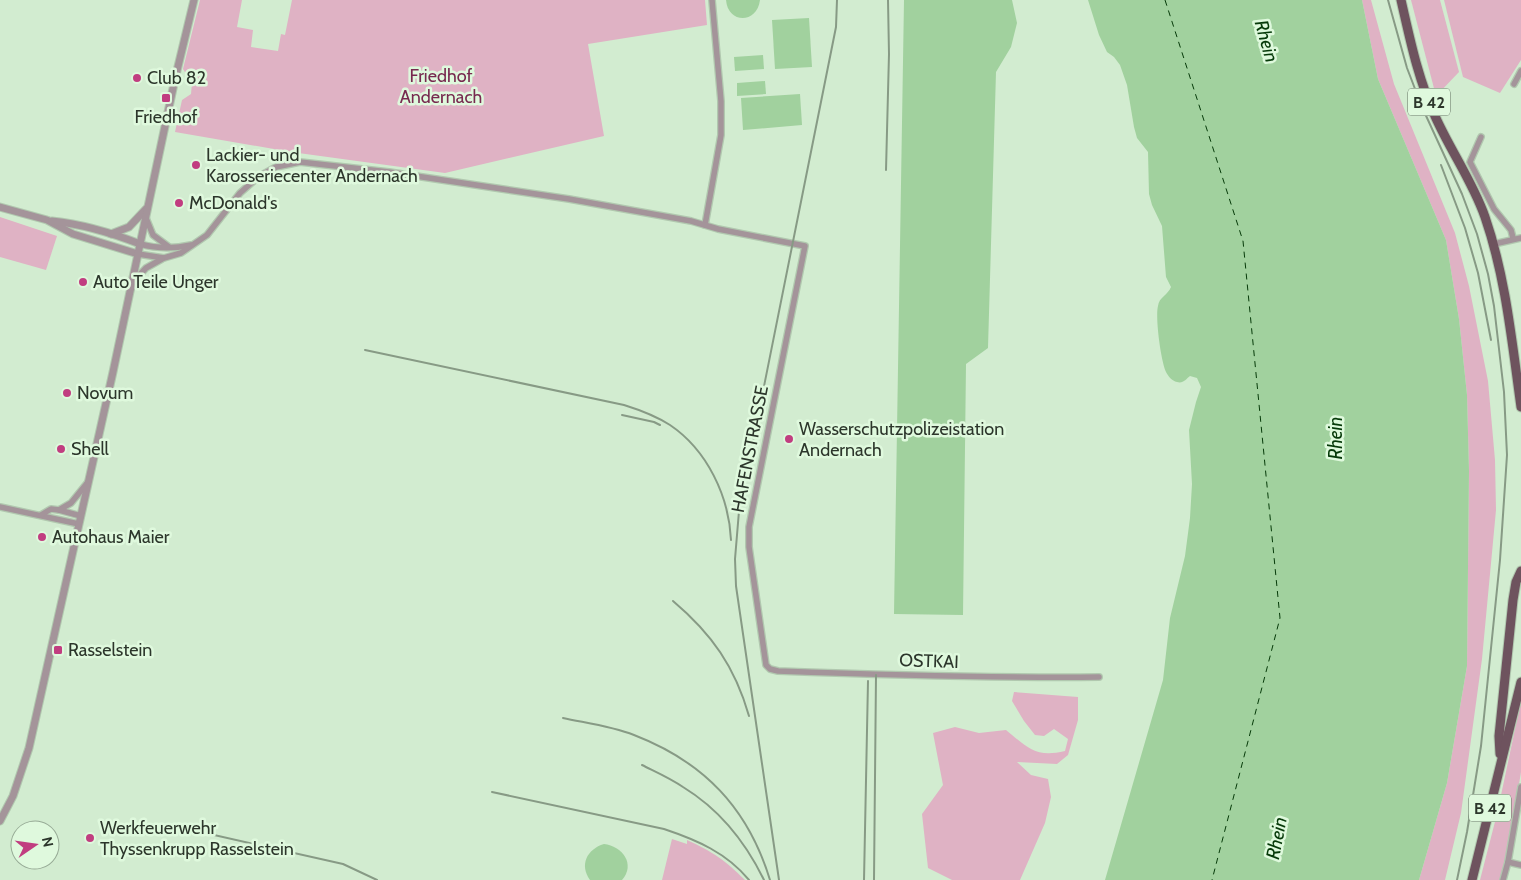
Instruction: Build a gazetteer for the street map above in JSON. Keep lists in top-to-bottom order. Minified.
{"streets":{"main road":["B 42"],"street":["HAFENSTRASSE","OSTKAI"]},"crossings":[["HAFENSTRASSE","OSTKAI"]],"water":["Rhein"],"parks":["Friedhof Andernach"],"places":{"other":["Club 82","Lackier- und Karosseriecenter Andernach","McDonald's","Auto Teile Unger","Novum","Wasserschutzpolizeistation Andernach","Shell","Autohaus Maier","Werkfeuerwehr Thyssenkrupp Rasselstein"],"transit":["Friedhof","Rasselstein"]},"north":"right"}
